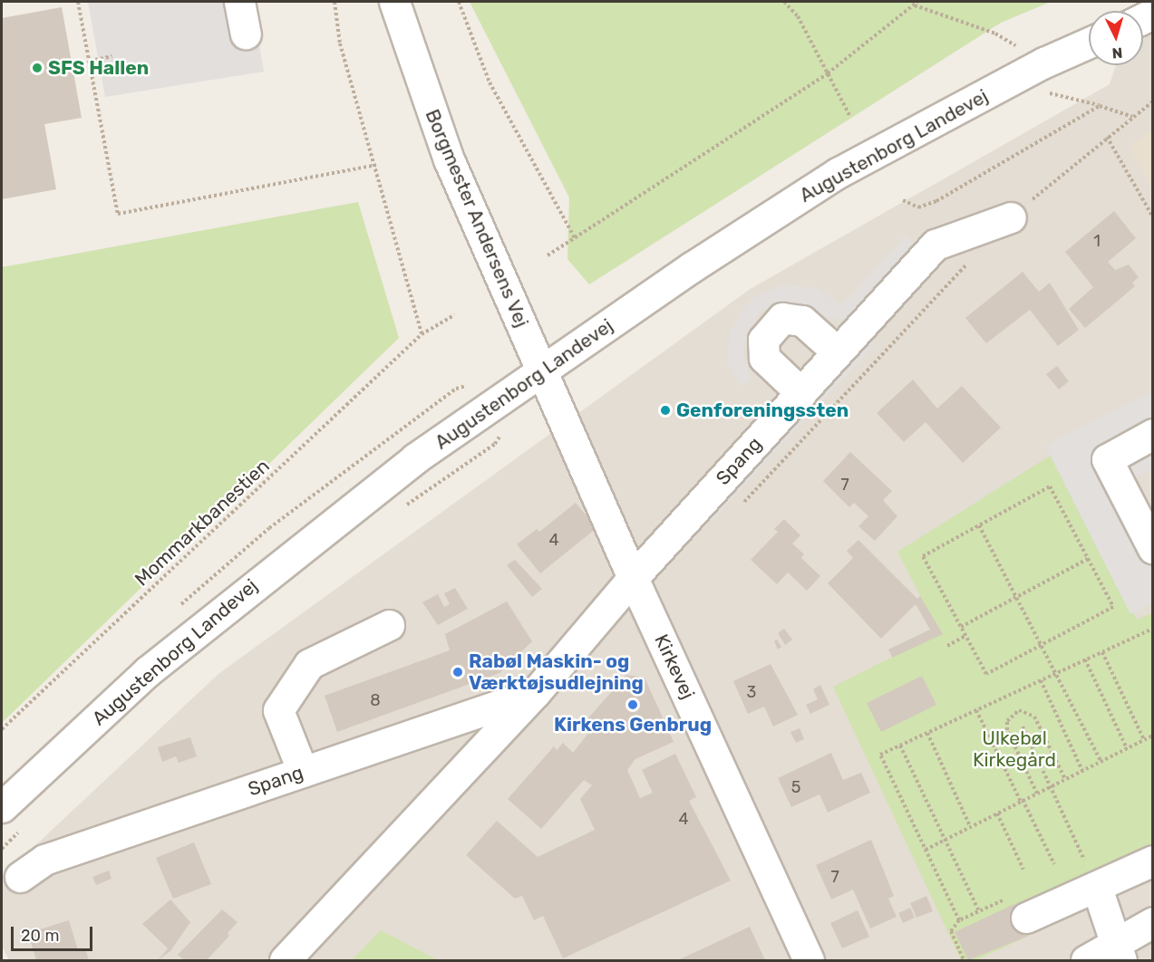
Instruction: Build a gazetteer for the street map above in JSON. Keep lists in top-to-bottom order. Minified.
{"streets":{"street":["Augustenborg Landevej","Borgmester Andersens Vej","Spang","Kirkevej"],"path":["Mommarkbanestien"]},"crossings":[["Augustenborg Landevej","Borgmester Andersens Vej"],["Augustenborg Landevej","Kirkevej"],["Borgmester Andersens Vej","Kirkevej"],["Spang","Kirkevej"]],"parks":["Ulkebøl Kirkegård"],"places":["SFS Hallen","Genforeningssten","Rabøl Maskin- og Værktøjsudlejning","Kirkens Genbrug"],"house_numbers":["1","7","4","3","8","5","4","7"],"scale_bar":"20 m","north":"bottom"}
